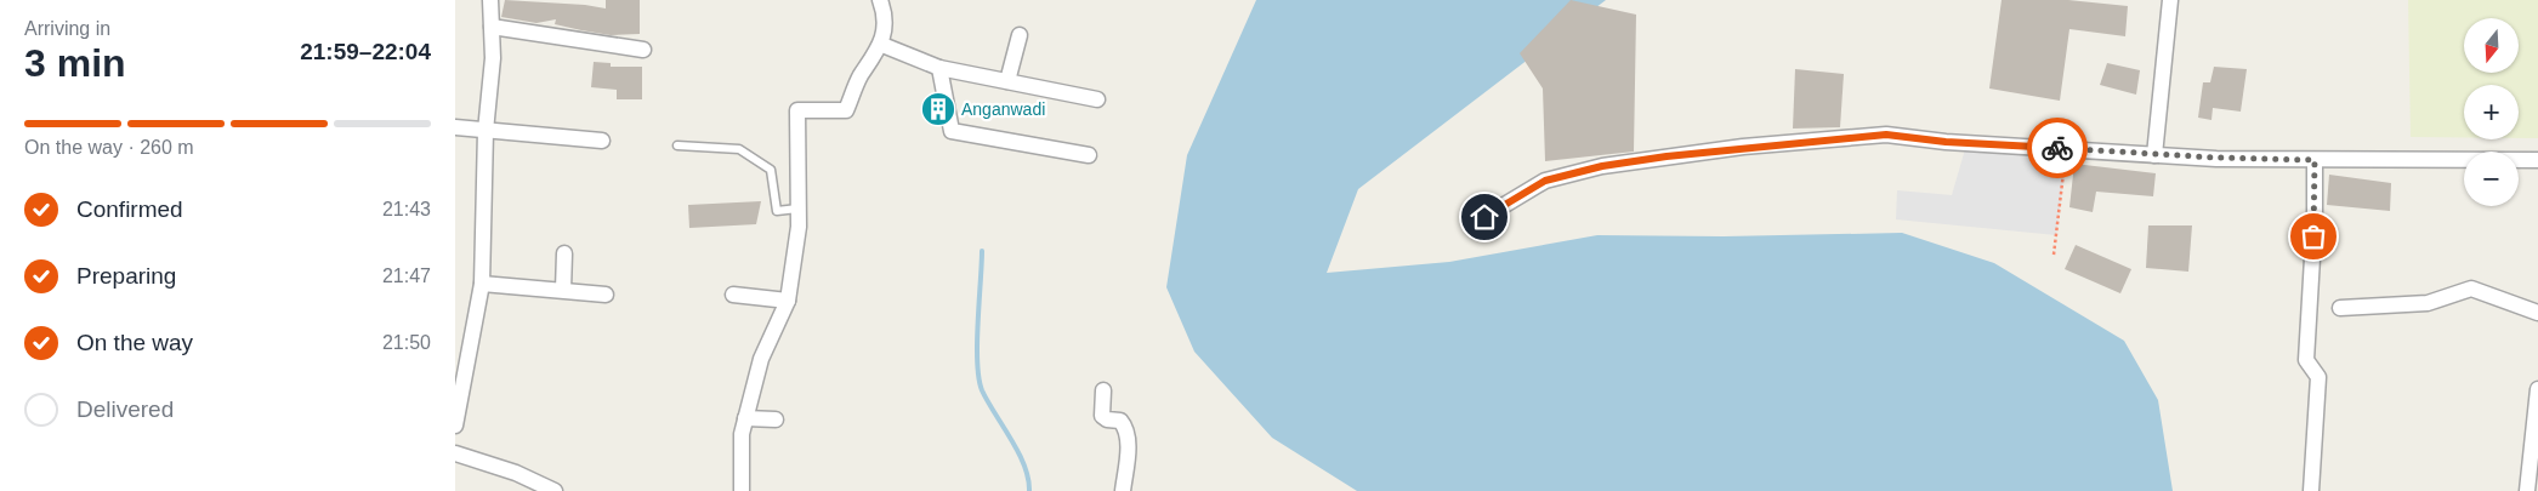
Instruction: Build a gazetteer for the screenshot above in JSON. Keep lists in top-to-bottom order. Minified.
{"places":{"building":["Anganwadi"]},"north":"bottom","page":{"heading":["3 min","Arriving in","21:59–22:04"],"map_buttons":["+","−"],"bar":"On the way · 260 m","list":[["Confirmed","21:43"],["Preparing","21:47"],["On the way","21:50"],"Delivered"]}}
